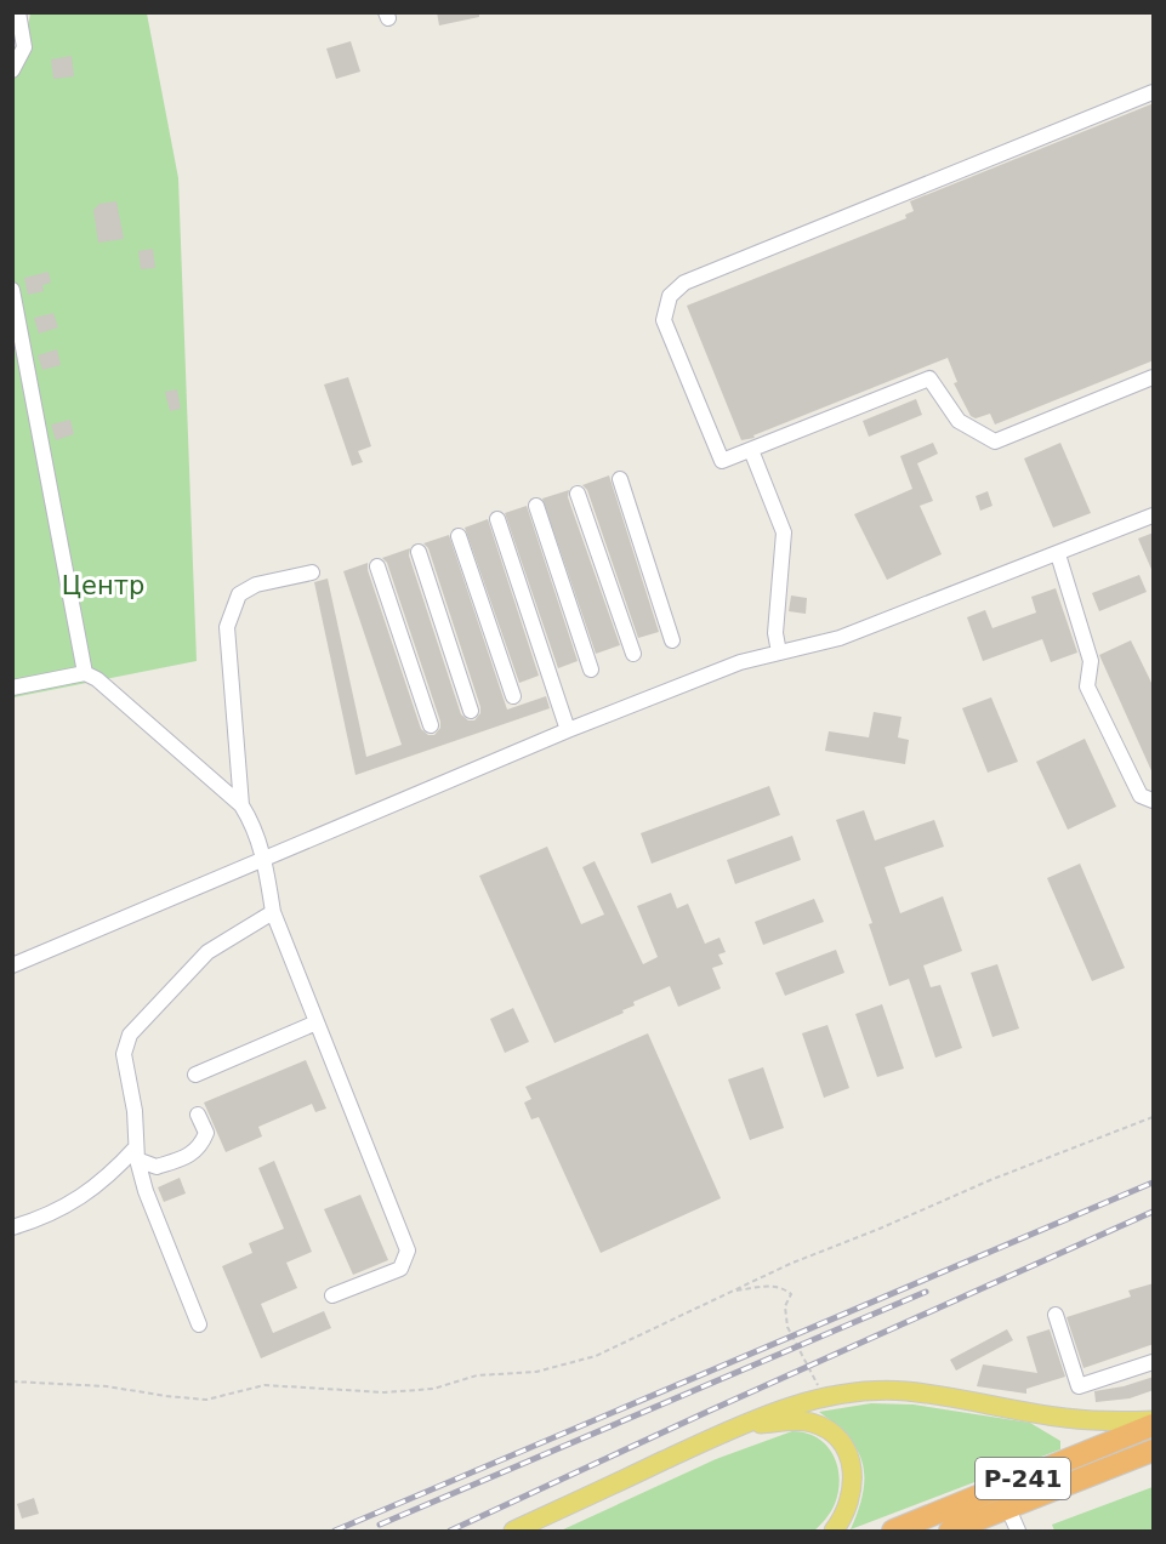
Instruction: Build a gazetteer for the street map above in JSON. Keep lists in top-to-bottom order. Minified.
{"streets":{"highway":["Р-241"]},"parks":["Центр"]}
